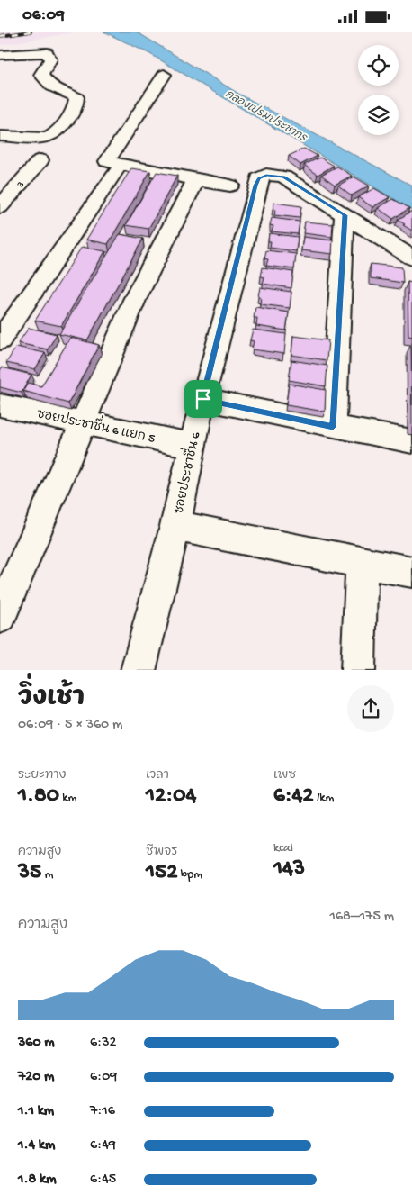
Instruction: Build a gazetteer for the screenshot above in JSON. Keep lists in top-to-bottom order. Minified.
{"streets":{"street":["3","ซอยประชาชื่น 6 แยก 5","ซอยประชาชื่น 6"]},"crossings":[["ซอยประชาชื่น 6 แยก 5","ซอยประชาชื่น 6"]],"water":["คลองเปรมประชากร"],"page":{"status":"06:09","heading":["วิ่งเช้า","06:09 · 5 × 360 m"],"stats":[["ระยะทาง","1.80 km"],["เวลา","12:04"],["เพซ","6:42 /km"],["ความสูง","35 m"],["ชีพจร","152 bpm"],["kcal","143"]],"chart":["ความสูง","168–175 m"],"list":[{"name":"360 m","note":"6:32"},{"name":"720 m","note":"6:09"},{"name":"1.1 km","note":"7:16"},{"name":"1.4 km","note":"6:49"},{"name":"1.8 km","note":"6:45"}]}}
